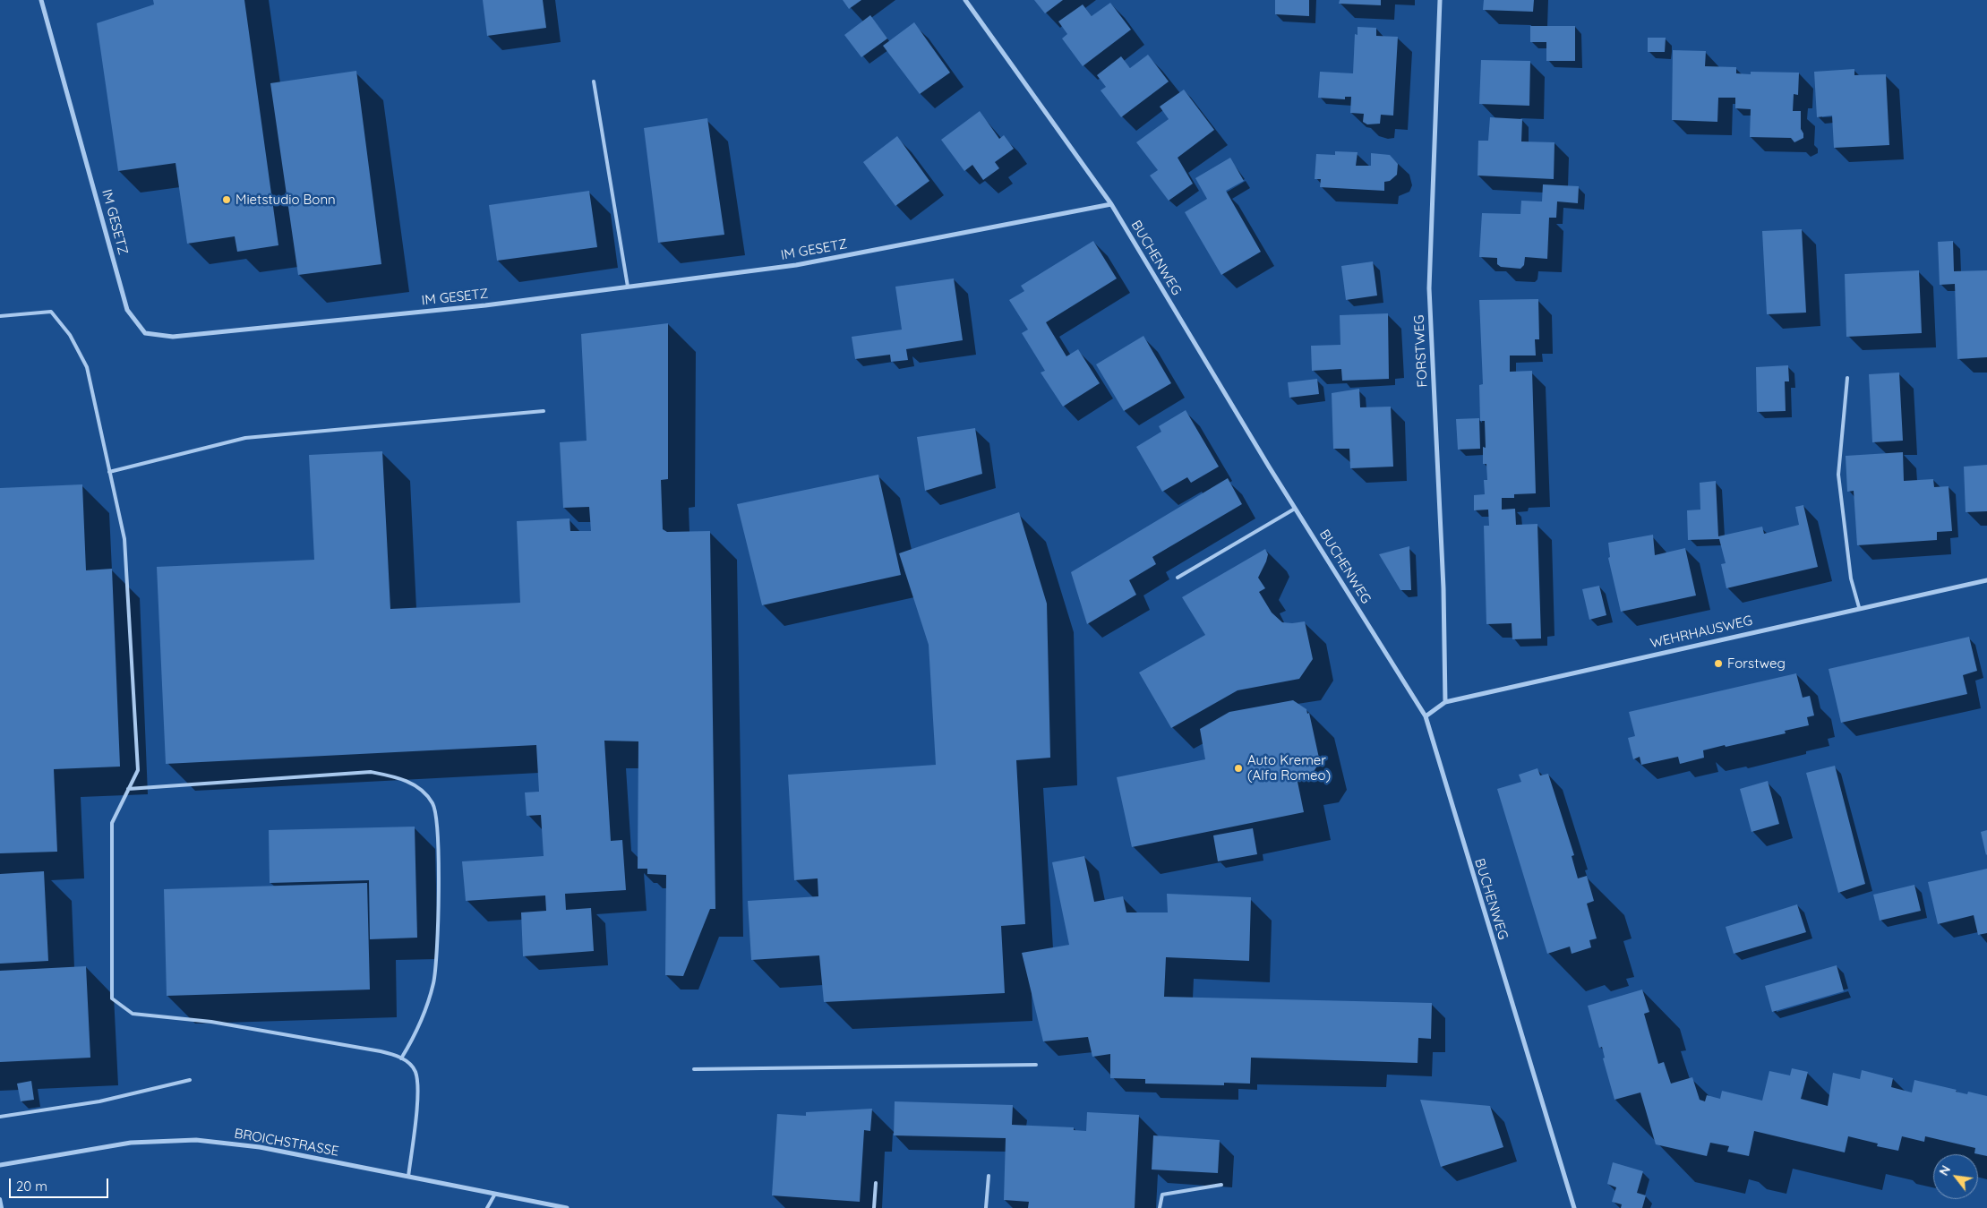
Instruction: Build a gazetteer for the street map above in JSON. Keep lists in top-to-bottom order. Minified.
{"streets":{"street":["IM GESETZ","BUCHENWEG","FORSTWEG","WEHRHAUSWEG","BROICHSTRASSE"]},"crossings":[["IM GESETZ","BUCHENWEG"],["BUCHENWEG","WEHRHAUSWEG"],["FORSTWEG","WEHRHAUSWEG"]],"places":["Mietstudio Bonn","Forstweg","Auto Kremer (Alfa Romeo)"],"scale_bar":"20 m","north":"top left"}
